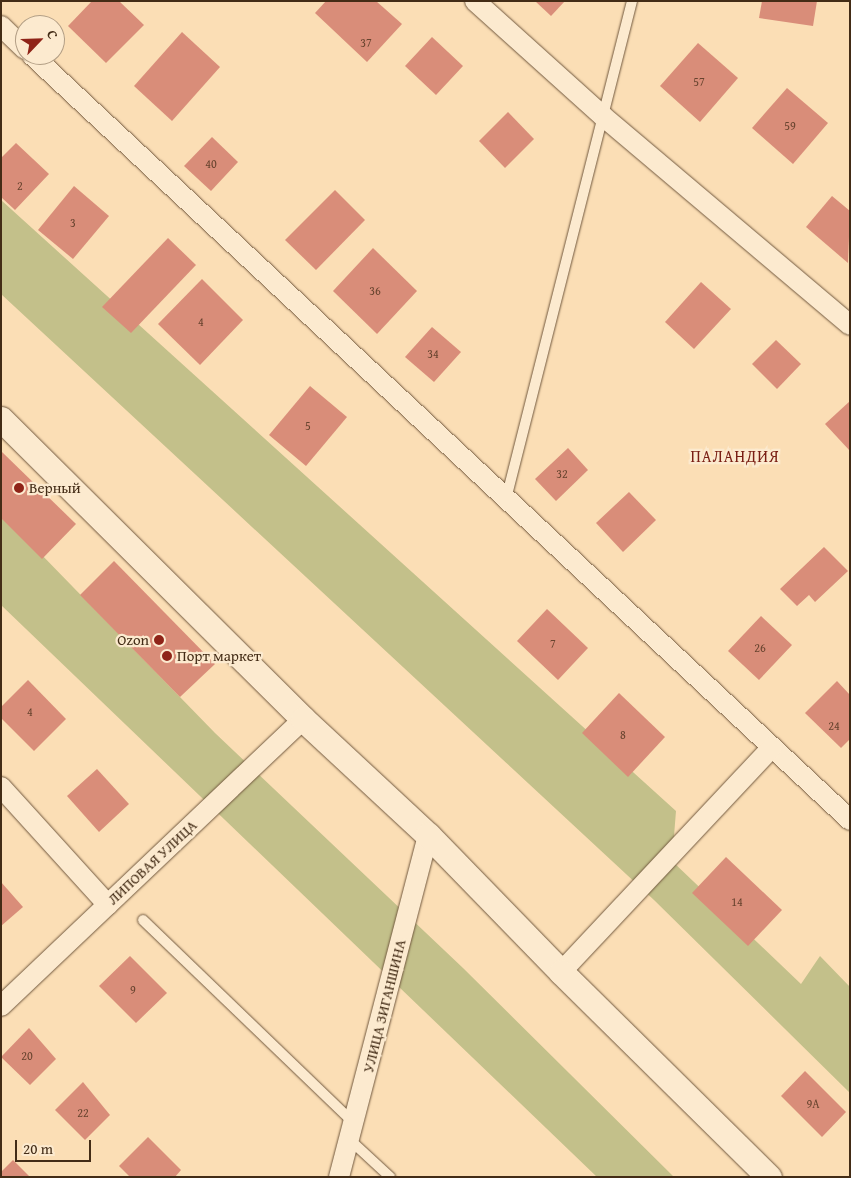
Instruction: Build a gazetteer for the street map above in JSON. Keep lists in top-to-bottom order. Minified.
{"streets":{"street":["ЛИПОВАЯ УЛИЦА","УЛИЦА ЗИГАНШИНА"]},"districts":["ПАЛАНДИЯ"],"places":["Верный","Ozon","Порт маркет"],"house_numbers":["37","57","59","40","2","3","36","4","34","5","32","7","26","4","24","8","14","9","20","9А","22"],"scale_bar":"20 m","north":"top right"}
